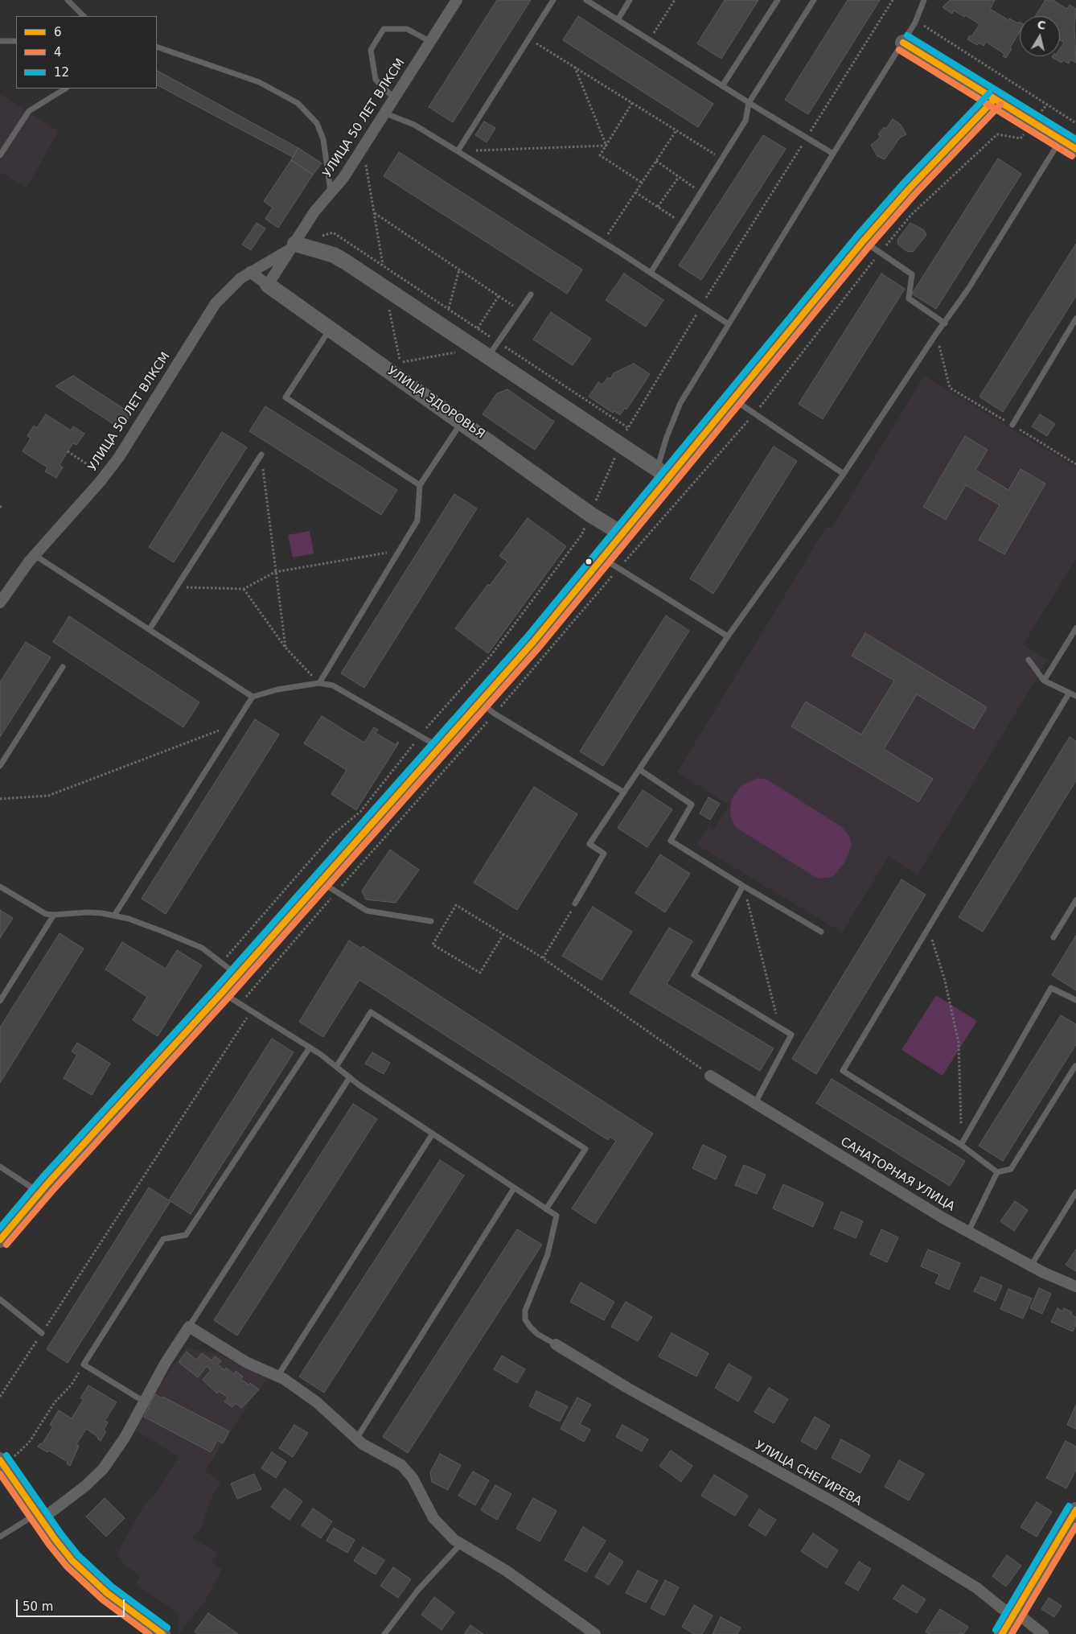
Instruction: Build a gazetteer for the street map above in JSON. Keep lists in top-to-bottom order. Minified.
{"streets":{"street":["УЛИЦА 50 ЛЕТ ВЛКСМ","УЛИЦА ЗДОРОВЬЯ","САНАТОРНАЯ УЛИЦА","УЛИЦА СНЕГИРЕВА"]},"crossings":[["УЛИЦА 50 ЛЕТ ВЛКСМ","УЛИЦА ЗДОРОВЬЯ"]],"lines":["transit line 12","transit line 6","transit line 4"],"legend":["6","4","12"],"scale_bar":"50 m","north":"top"}
